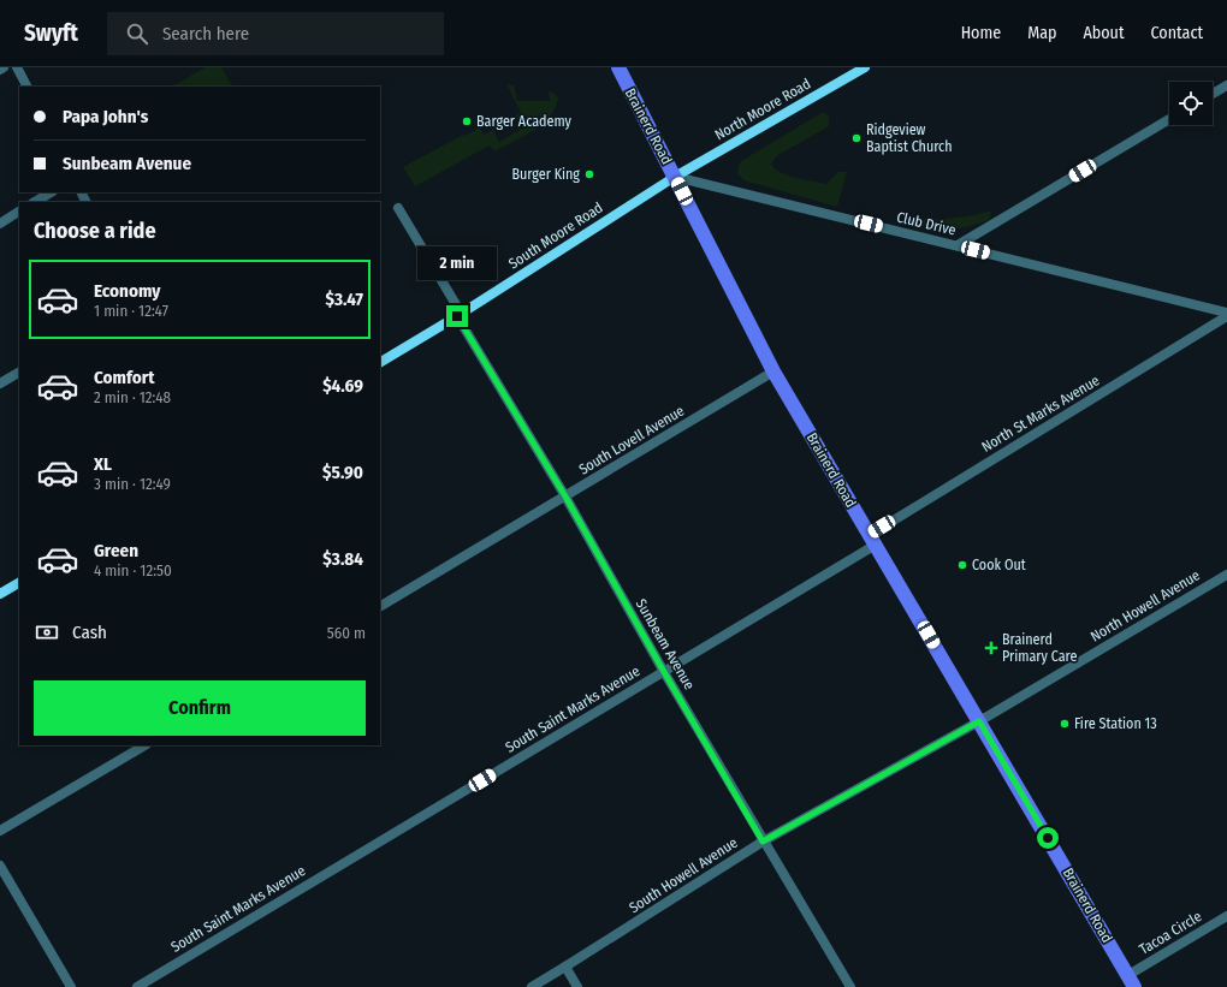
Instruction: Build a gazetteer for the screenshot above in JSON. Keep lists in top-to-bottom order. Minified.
{"streets":{"main road":["North Moore Road","Brainerd Road","South Moore Road"],"street":["Club Drive","North St Marks Avenue","South Lovell Avenue","North Howell Avenue","Sunbeam Avenue","South Saint Marks Avenue","South Howell Avenue","Tacoa Circle"]},"crossings":[["North Moore Road","Brainerd Road"],["North Moore Road","Club Drive"],["North Moore Road","South Moore Road"],["Brainerd Road","Club Drive"],["Brainerd Road","South Moore Road"],["Brainerd Road","North St Marks Avenue"],["Brainerd Road","South Lovell Avenue"],["Brainerd Road","North Howell Avenue"],["Brainerd Road","South Saint Marks Avenue"],["Brainerd Road","South Howell Avenue"],["Brainerd Road","Tacoa Circle"],["Club Drive","South Moore Road"],["Club Drive","North St Marks Avenue"],["South Moore Road","Sunbeam Avenue"],["North St Marks Avenue","South Saint Marks Avenue"],["South Lovell Avenue","Sunbeam Avenue"],["North Howell Avenue","South Howell Avenue"],["Sunbeam Avenue","South Saint Marks Avenue"],["Sunbeam Avenue","South Howell Avenue"]],"places":{"other":["Barger Academy","Ridgeview Baptist Church","Burger King","Cook Out","Fire Station 13"],"health":["Brainerd Primary Care"]},"page":{"header":"Swyft","search":"Search here","nav":["Home","Map","About","Contact"],"banner":["Papa John's","Sunbeam Avenue"],"heading":"Choose a ride","bubble":"2 min","list":[{"name":"Economy","note":"1 min · 12:47","value":"$3.47"},{"name":"Comfort","note":"2 min · 12:48","value":"$4.69"},{"name":"XL","note":"3 min · 12:49","value":"$5.90"},{"name":"Green","note":"4 min · 12:50","value":"$3.84"}],"pay":["Cash","560 m"],"buttons":"Confirm"}}
